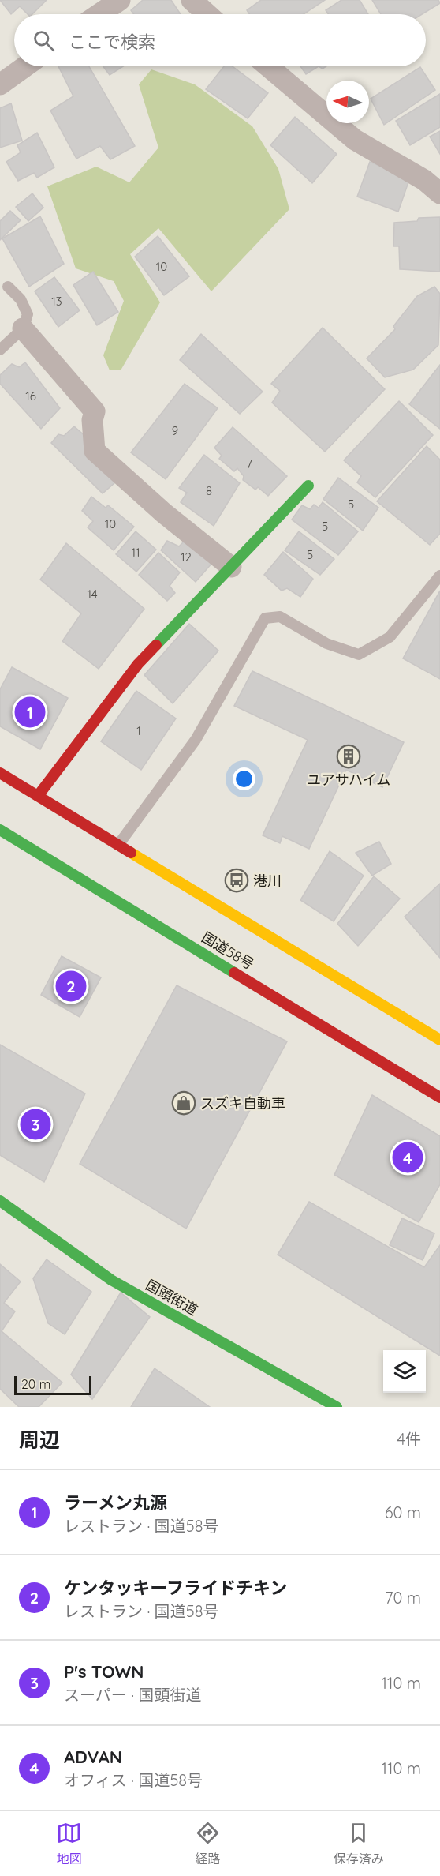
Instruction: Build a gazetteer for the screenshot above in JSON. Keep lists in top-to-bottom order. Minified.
{"streets":{"main road":["国道58号","国頭街道"]},"places":{"building":["ユアサハイム"],"bus stop":["港川"],"shop":["スズキ自動車"]},"house_numbers":["10","13","16","9","7","8","5","10","5","11","5","12","14","1"],"scale_bar":"20 m","north":"left","page":{"search":"ここで検索","pins":["1","2","3","4"],"scale":"20 m","heading":["周辺","4件"],"list":[{"mark":"1","name":"ラーメン丸源","note":"レストラン · 国道58号","value":"60 m"},{"mark":"2","name":"ケンタッキーフライドチキン","note":"レストラン · 国道58号","value":"70 m"},{"mark":"3","name":"P's TOWN","note":"スーパー · 国頭街道","value":"110 m"},{"mark":"4","name":"ADVAN","note":"オフィス · 国道58号","value":"110 m"}],"nav":["地図","経路","保存済み"]}}
